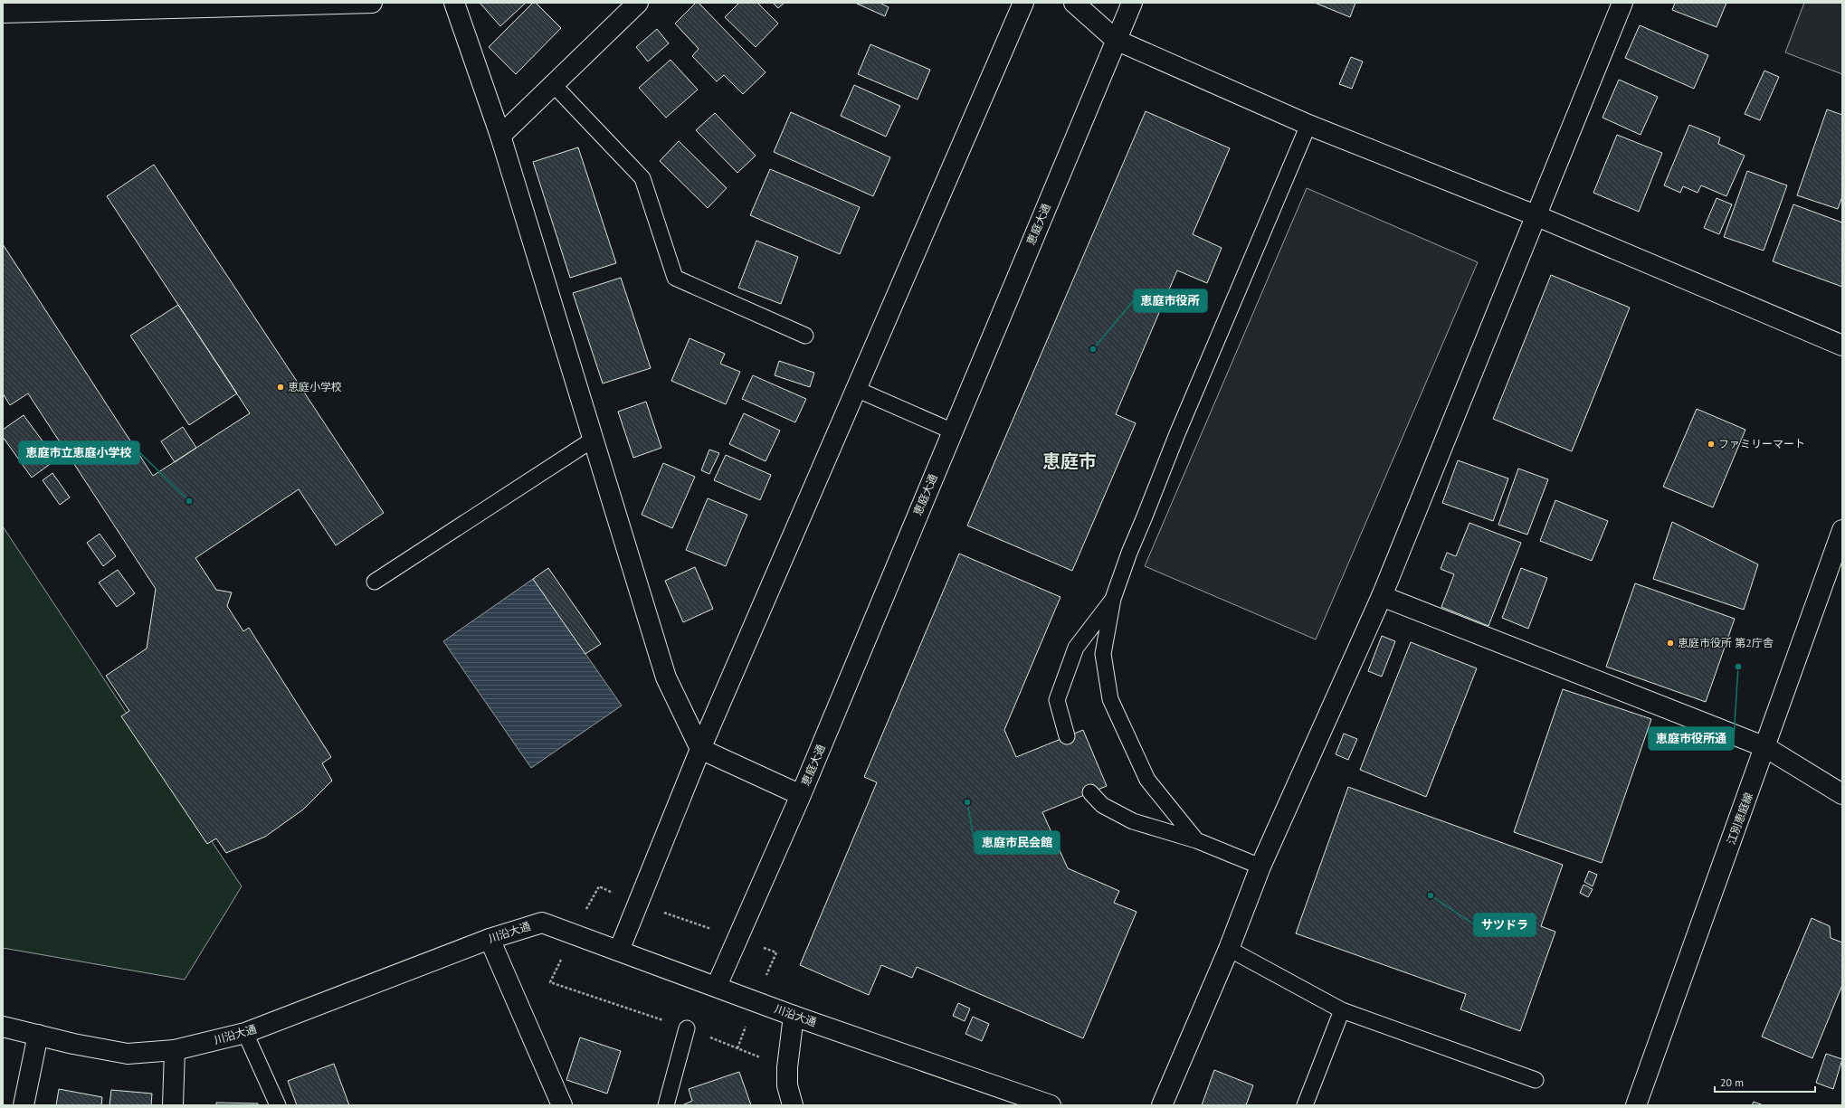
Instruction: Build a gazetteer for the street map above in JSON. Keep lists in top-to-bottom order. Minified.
{"streets":{"street":["恵庭大通","江別恵庭線","川沿大通"]},"crossings":[["恵庭大通","川沿大通"]],"districts":["恵庭市"],"places":["恵庭市役所","恵庭小学校","ファミリーマート","恵庭市立恵庭小学校","恵庭市役所 第2庁舎","恵庭市役所通","恵庭市民会館","サツドラ"],"scale_bar":"20 m"}
